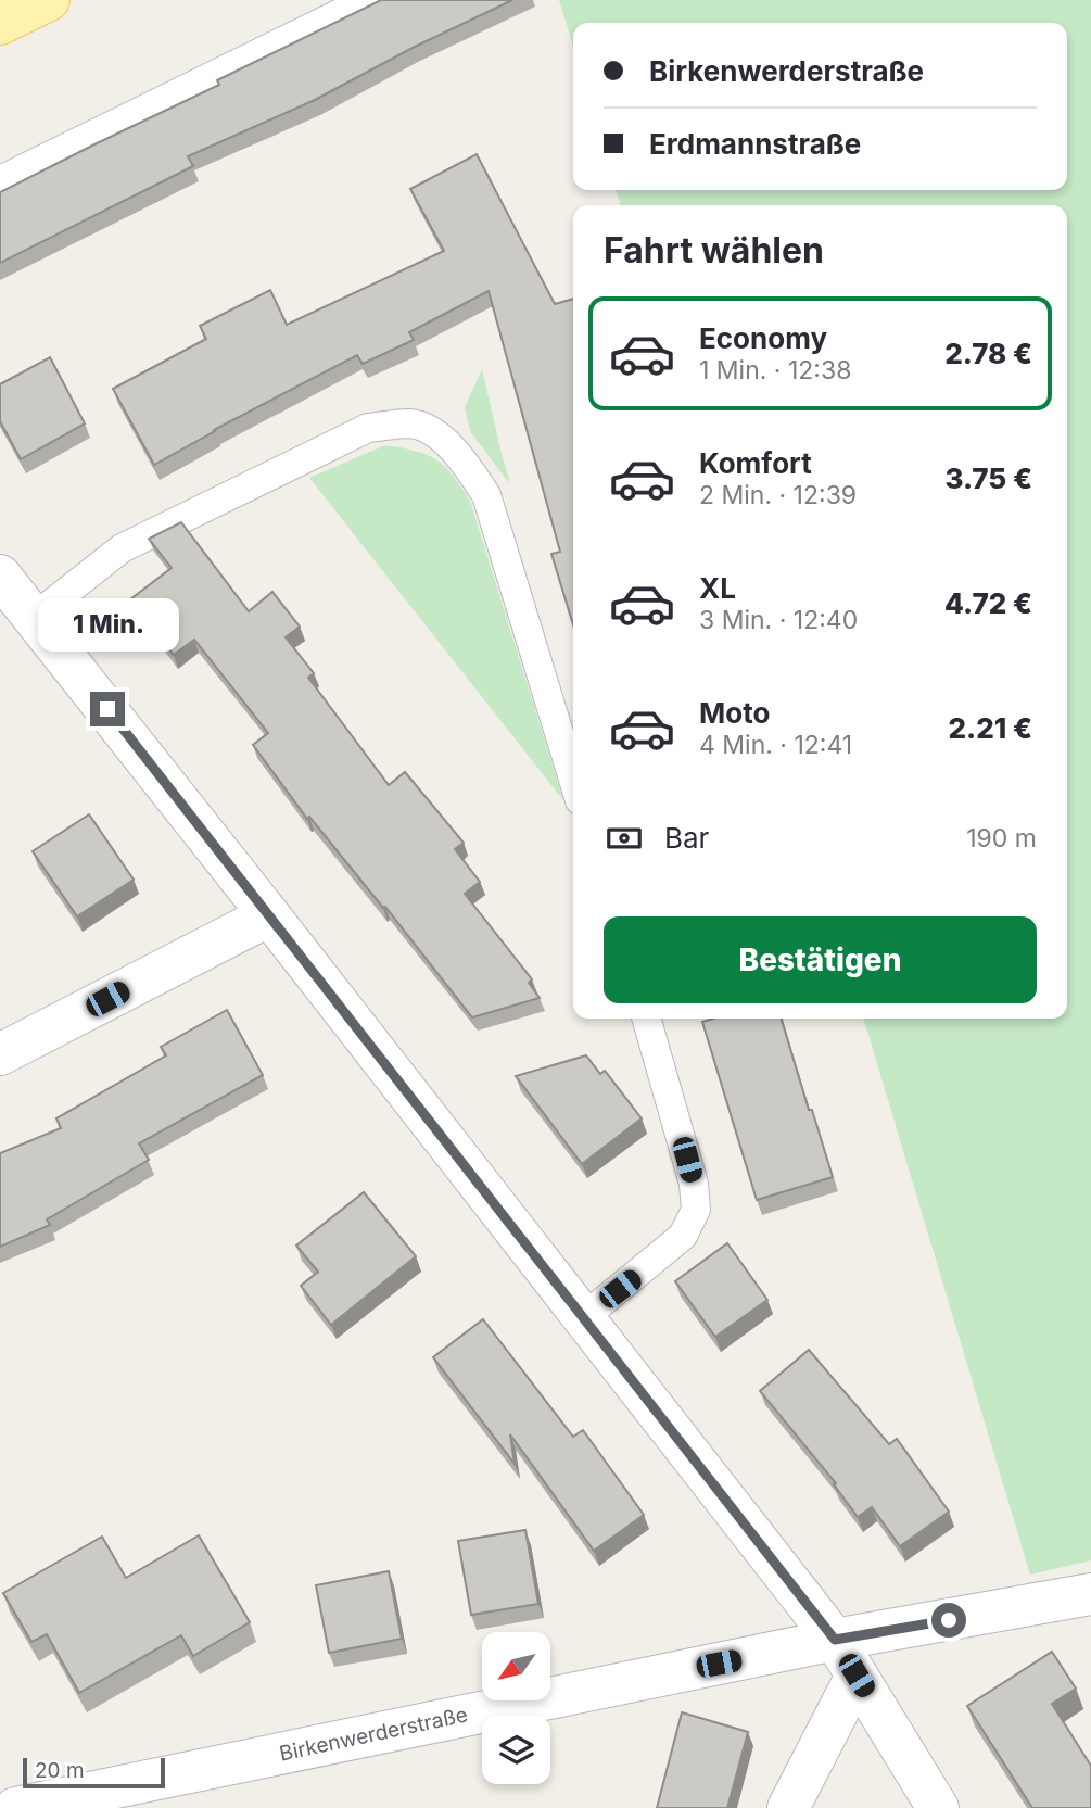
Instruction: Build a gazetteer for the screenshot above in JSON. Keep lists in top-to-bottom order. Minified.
{"streets":{"street":["Birkenwerderstraße"]},"scale_bar":"20 m","north":"bottom left","page":{"banner":["Birkenwerderstraße","Erdmannstraße"],"heading":"Fahrt wählen","list":[{"name":"Economy","note":"1 Min. · 12:38","value":"2.78 €"},{"name":"Komfort","note":"2 Min. · 12:39","value":"3.75 €"},{"name":"XL","note":"3 Min. · 12:40","value":"4.72 €"},{"name":"Moto","note":"4 Min. · 12:41","value":"2.21 €"}],"bubble":"1 Min.","pay":["Bar","190 m"],"buttons":"Bestätigen","scale":"20 m"}}
